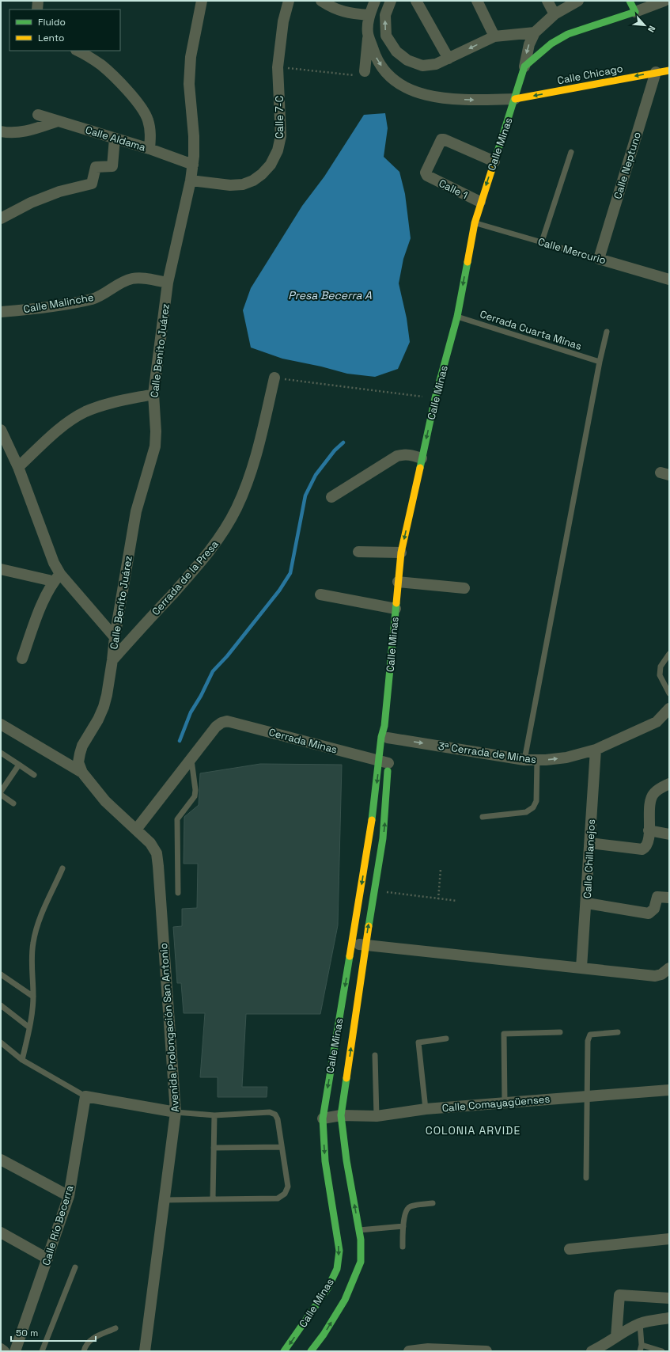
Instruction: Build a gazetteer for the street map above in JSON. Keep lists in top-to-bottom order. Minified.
{"streets":{"street":["Calle Chicago","Calle 7-C","Calle Aldama","Calle Minas","Calle Neptuno","Calle 1","Calle Mercurio","Calle Malinche","Calle Benito Juárez","Cerrada de la Presa","Cerrada Minas","3ª Cerrada de Minas","Calle Chillanejos","Avenida Prolongación San Antonio","Calle Comayagüenses","Calle Río Becerra"],"lane":["Cerrada Cuarta Minas"]},"crossings":[["Calle Chicago","Calle Minas"],["Calle Chicago","Calle Neptuno"],["Calle 7-C","Calle Benito Juárez"],["Calle Aldama","Calle Benito Juárez"],["Calle Minas","Calle 1"],["Calle Minas","Calle Mercurio"],["Calle Minas","Cerrada Cuarta Minas"],["Calle Minas","Cerrada Minas"],["Calle Minas","3ª Cerrada de Minas"],["Calle Minas","Calle Comayagüenses"],["Calle Neptuno","Calle Mercurio"],["Calle Malinche","Calle Benito Juárez"],["Calle Benito Juárez","Cerrada de la Presa"],["Calle Benito Juárez","Avenida Prolongación San Antonio"],["3ª Cerrada de Minas","Calle Chillanejos"]],"one_way":["3ª Cerrada de Minas"],"districts":["COLONIA ARVIDE"],"water":["Presa Becerra A"],"legend":["Fluido","Lento"],"scale_bar":"50 m","north":"bottom right"}
